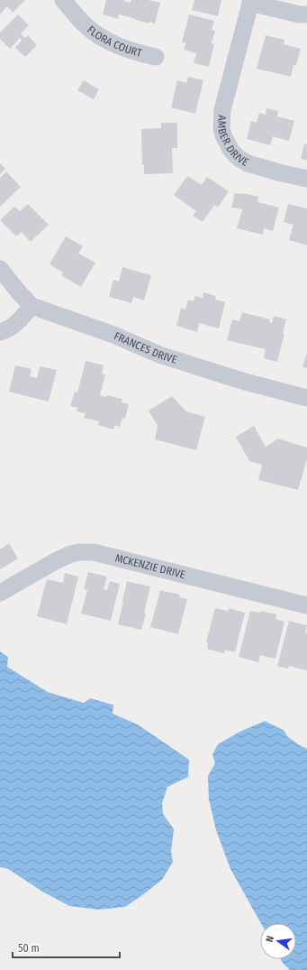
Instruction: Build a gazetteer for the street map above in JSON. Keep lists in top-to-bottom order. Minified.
{"streets":{"street":["FLORA COURT","AMBER DRIVE","FRANCES DRIVE","MCKENZIE DRIVE"]},"scale_bar":"50 m","north":"left"}
